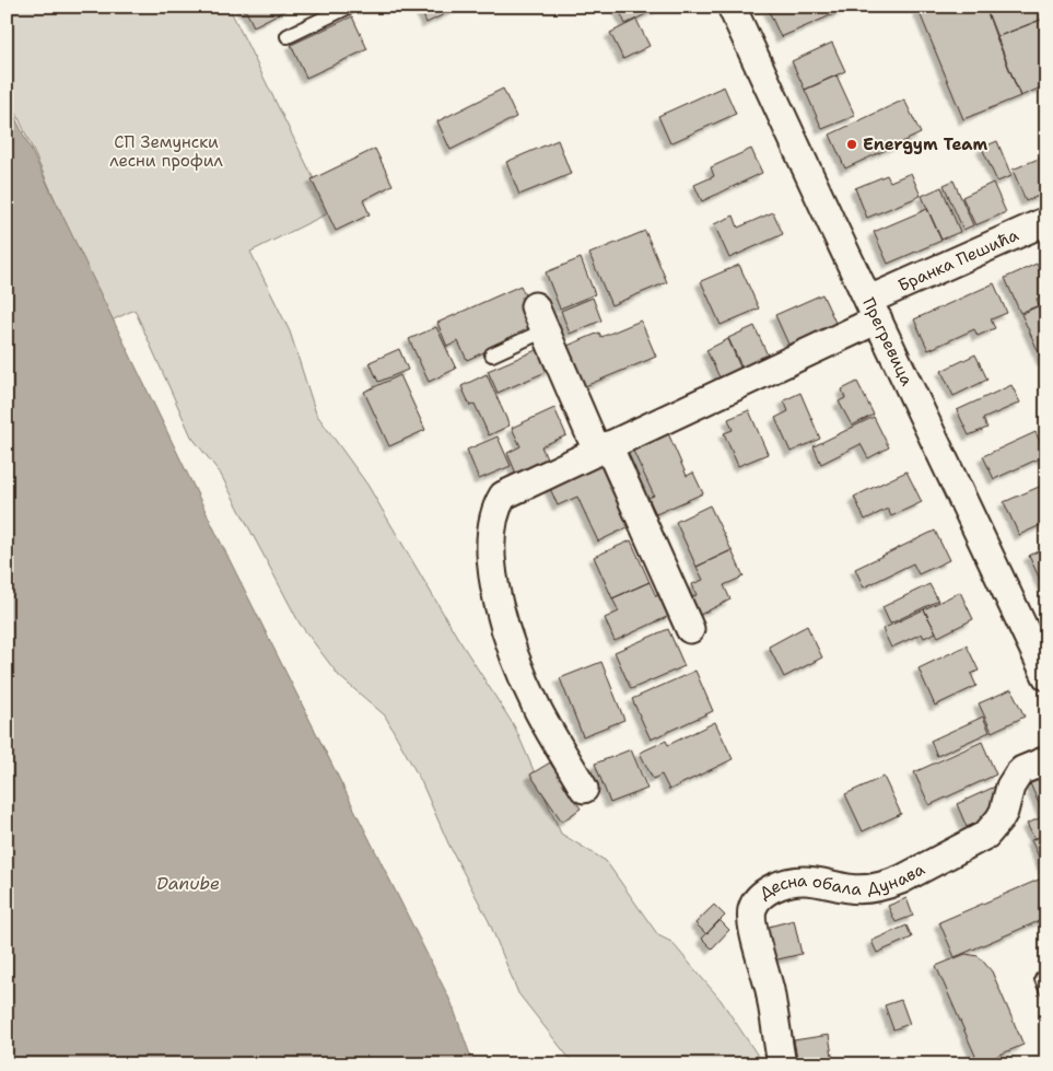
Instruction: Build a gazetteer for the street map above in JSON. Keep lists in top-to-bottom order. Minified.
{"streets":{"street":["Бранка Пешића","Прегревица","Десна обала Дунава"]},"crossings":[["Бранка Пешића","Прегревица"]],"water":["Danube"],"parks":["СП Земунски лесни профил"],"places":["Energym Team"]}
